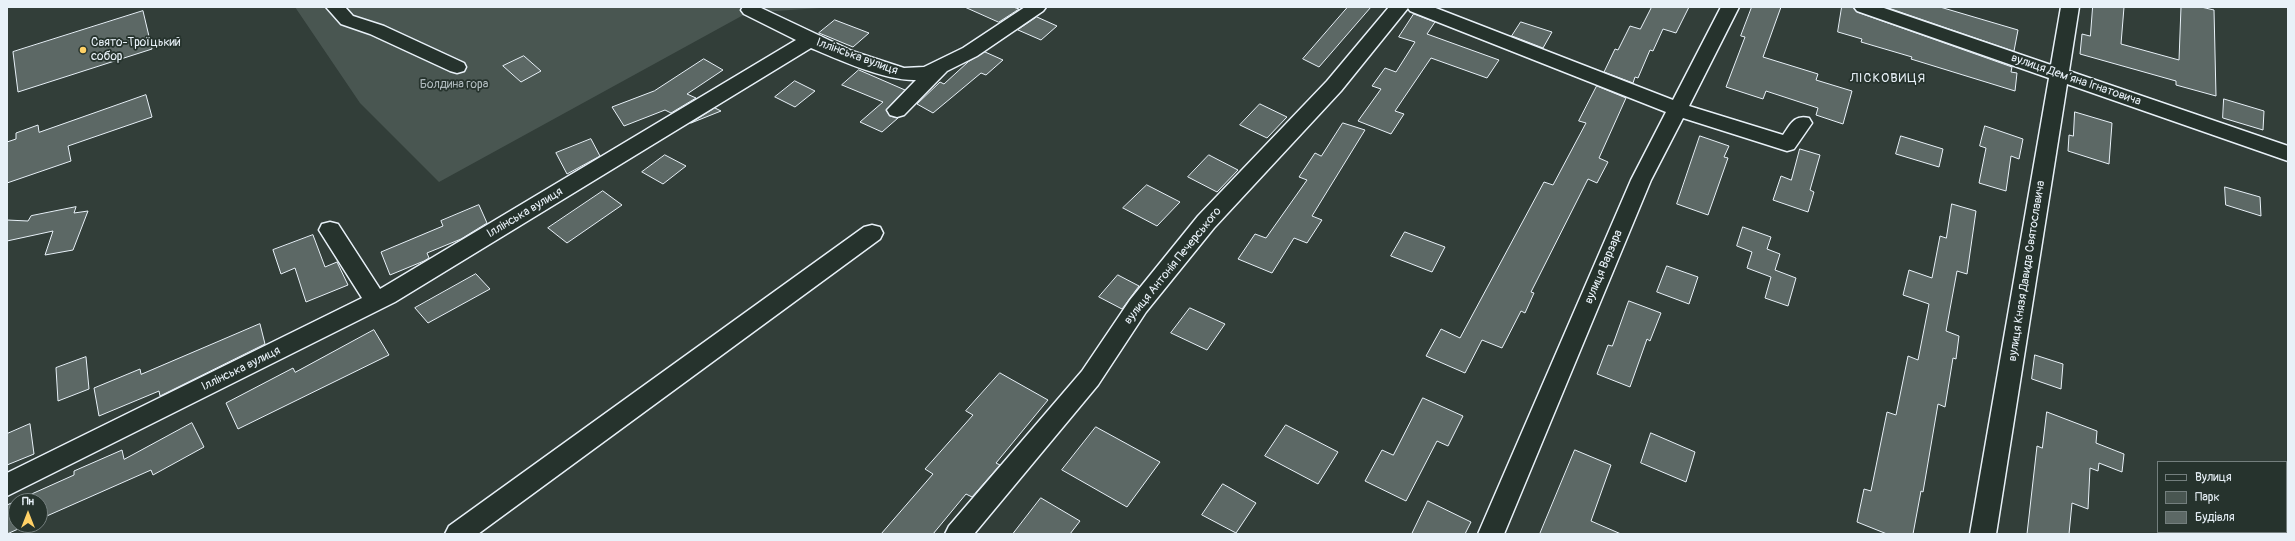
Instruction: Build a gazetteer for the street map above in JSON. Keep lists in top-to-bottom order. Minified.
{"streets":{"street":["Іллінська вулиця","вулиця Демʼяна Ігнатовича","вулиця Антонія Печерського","вулиця Варзара","вулиця Князя Давида Святославича"]},"crossings":[["вулиця Демʼяна Ігнатовича","вулиця Князя Давида Святославича"]],"districts":["ЛІСКОВИЦЯ"],"parks":["Болдина гора"],"places":["Свято-Троїцький собор"],"legend":["Вулиця","Парк","Будівля"],"north":"top"}
